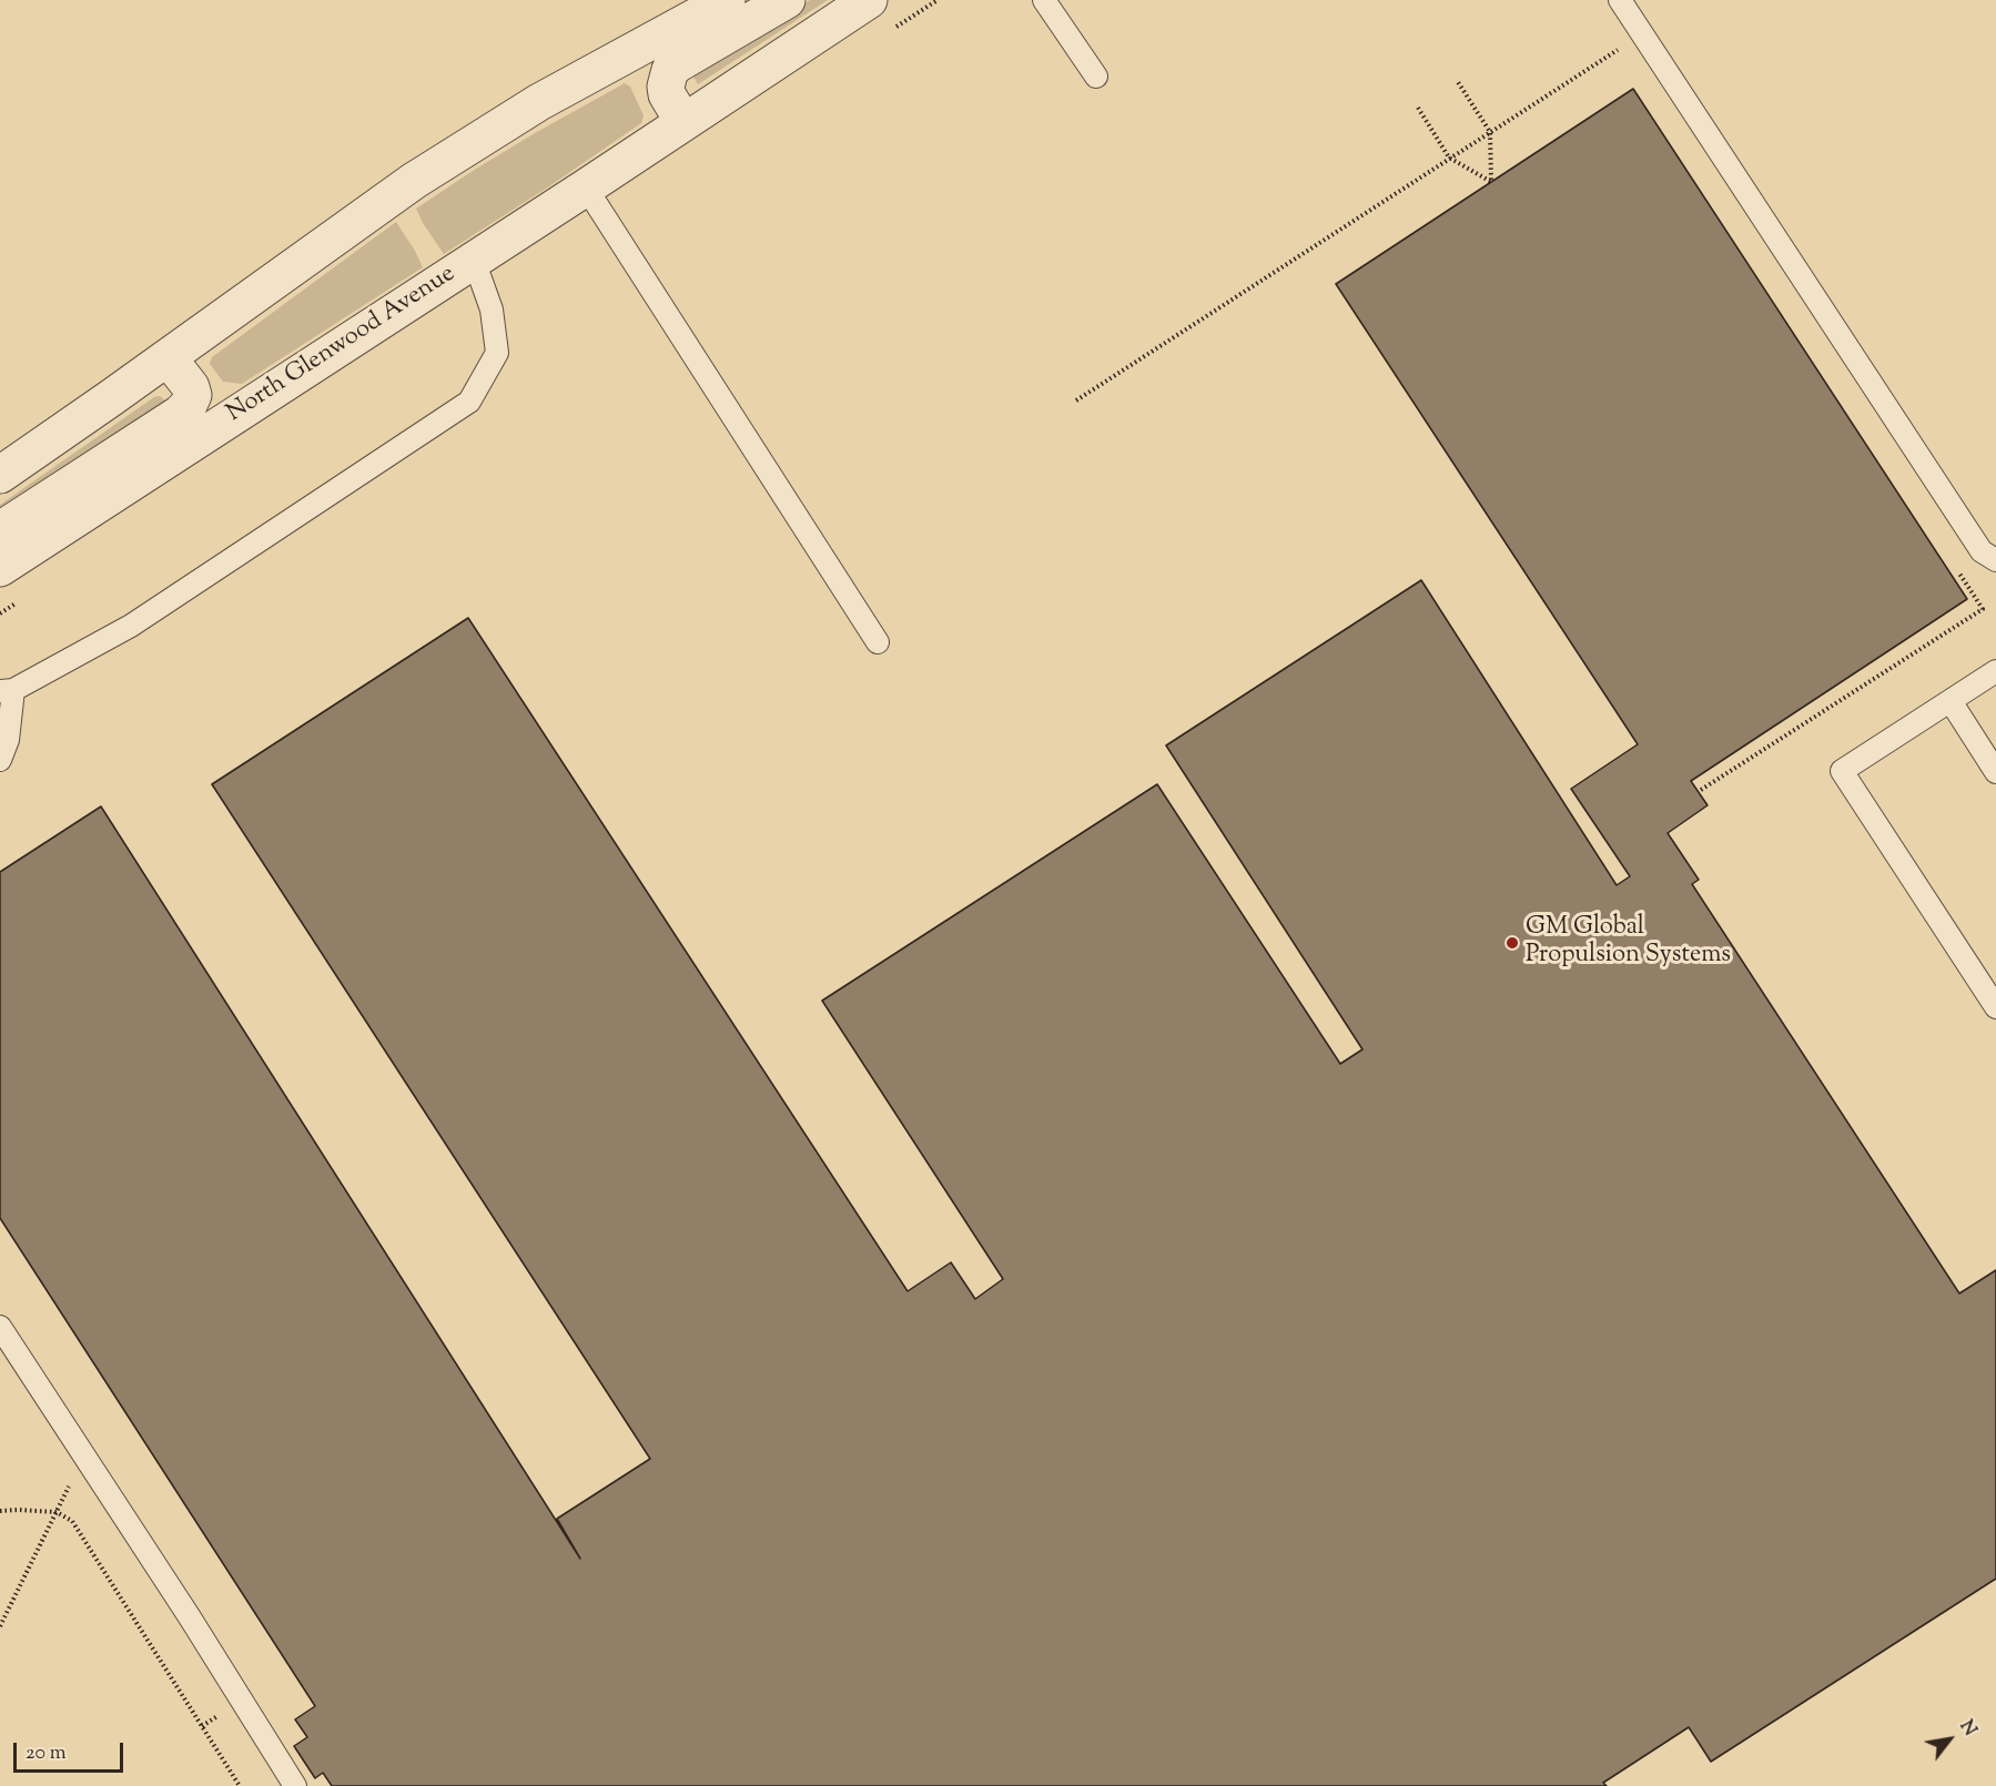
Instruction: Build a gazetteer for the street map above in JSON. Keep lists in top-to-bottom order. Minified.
{"streets":{"street":["North Glenwood Avenue"]},"places":["GM Global Propulsion Systems"],"scale_bar":"20 m","north":"top right"}
